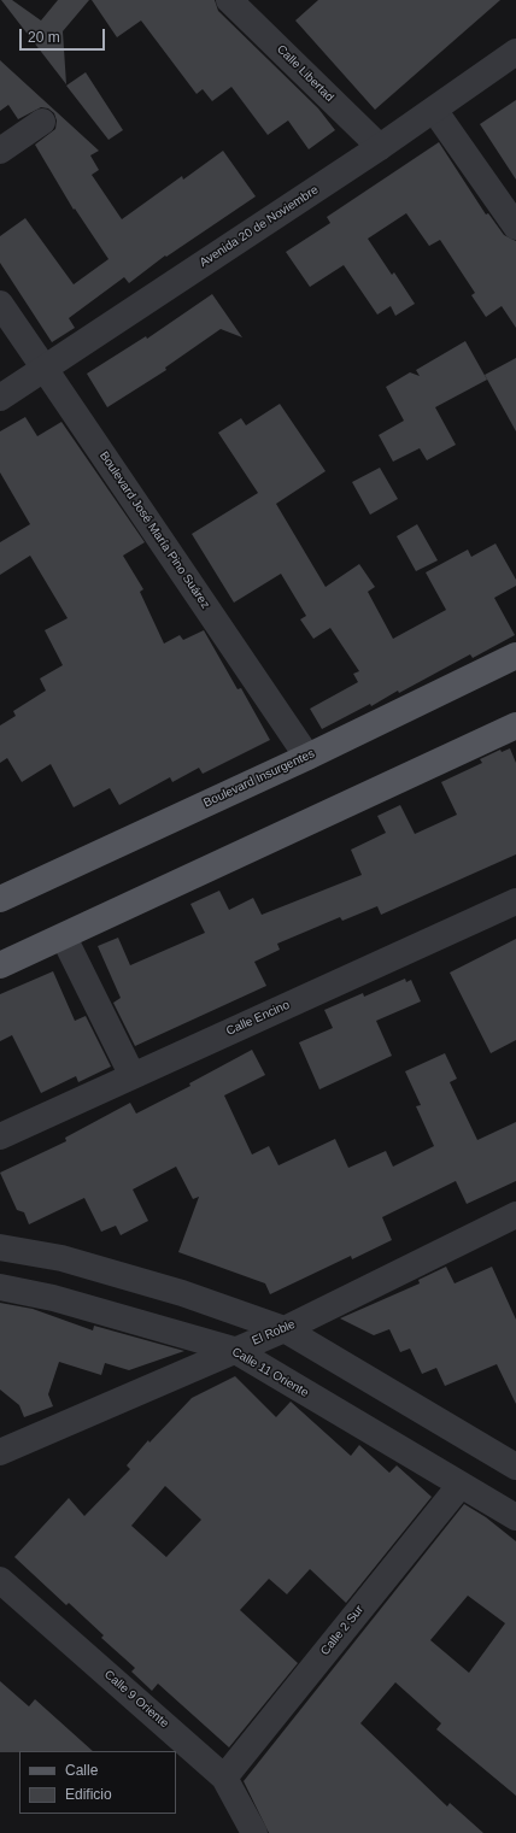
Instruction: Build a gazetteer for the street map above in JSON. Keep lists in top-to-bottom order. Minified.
{"streets":{"main road":["Boulevard Insurgentes"],"street":["Calle Libertad","Avenida 20 de Noviembre","Boulevard José María Pino Suárez","Calle Encino","El Roble","Calle 11 Oriente","Calle 2 Sur","Calle 9 Oriente"]},"crossings":[["Calle Libertad","Avenida 20 de Noviembre"],["Avenida 20 de Noviembre","Boulevard José María Pino Suárez"],["Boulevard José María Pino Suárez","Boulevard Insurgentes"],["El Roble","Calle 11 Oriente"],["Calle 11 Oriente","Calle 2 Sur"],["Calle 2 Sur","Calle 9 Oriente"]],"legend":["Calle","Edificio"],"scale_bar":"20 m"}
